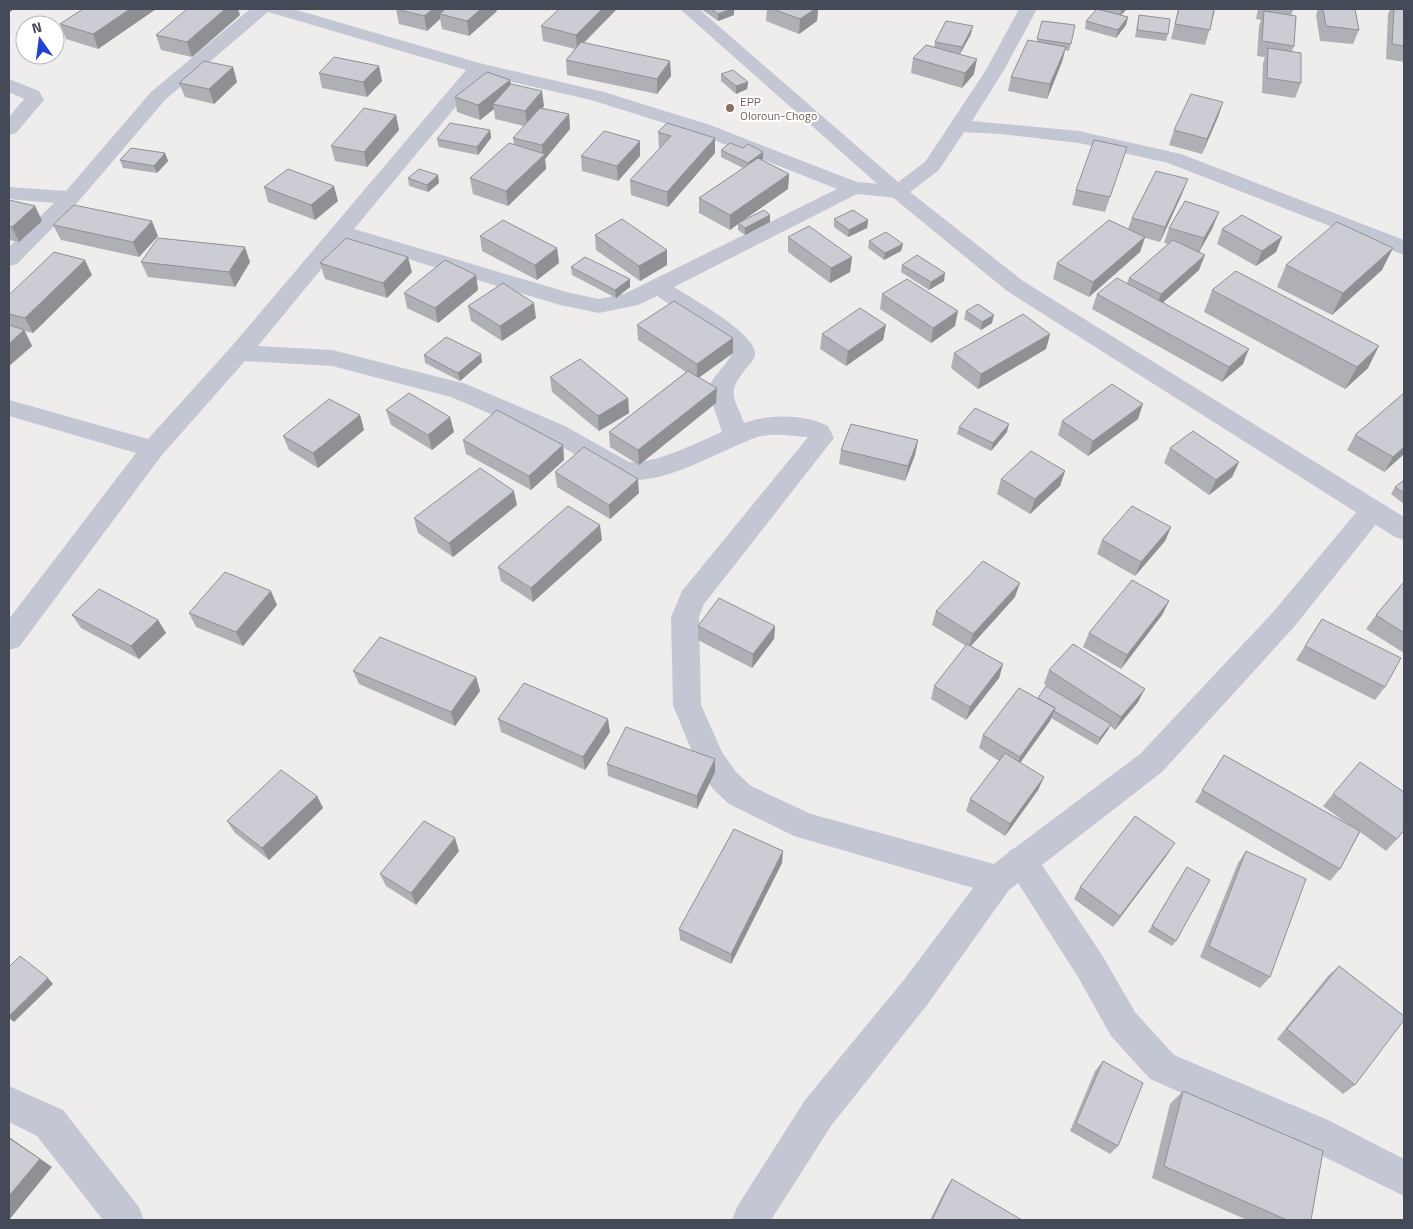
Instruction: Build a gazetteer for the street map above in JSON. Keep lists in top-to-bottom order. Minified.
{"places":["EPP Oloroun-Chogo"],"north":"top"}
